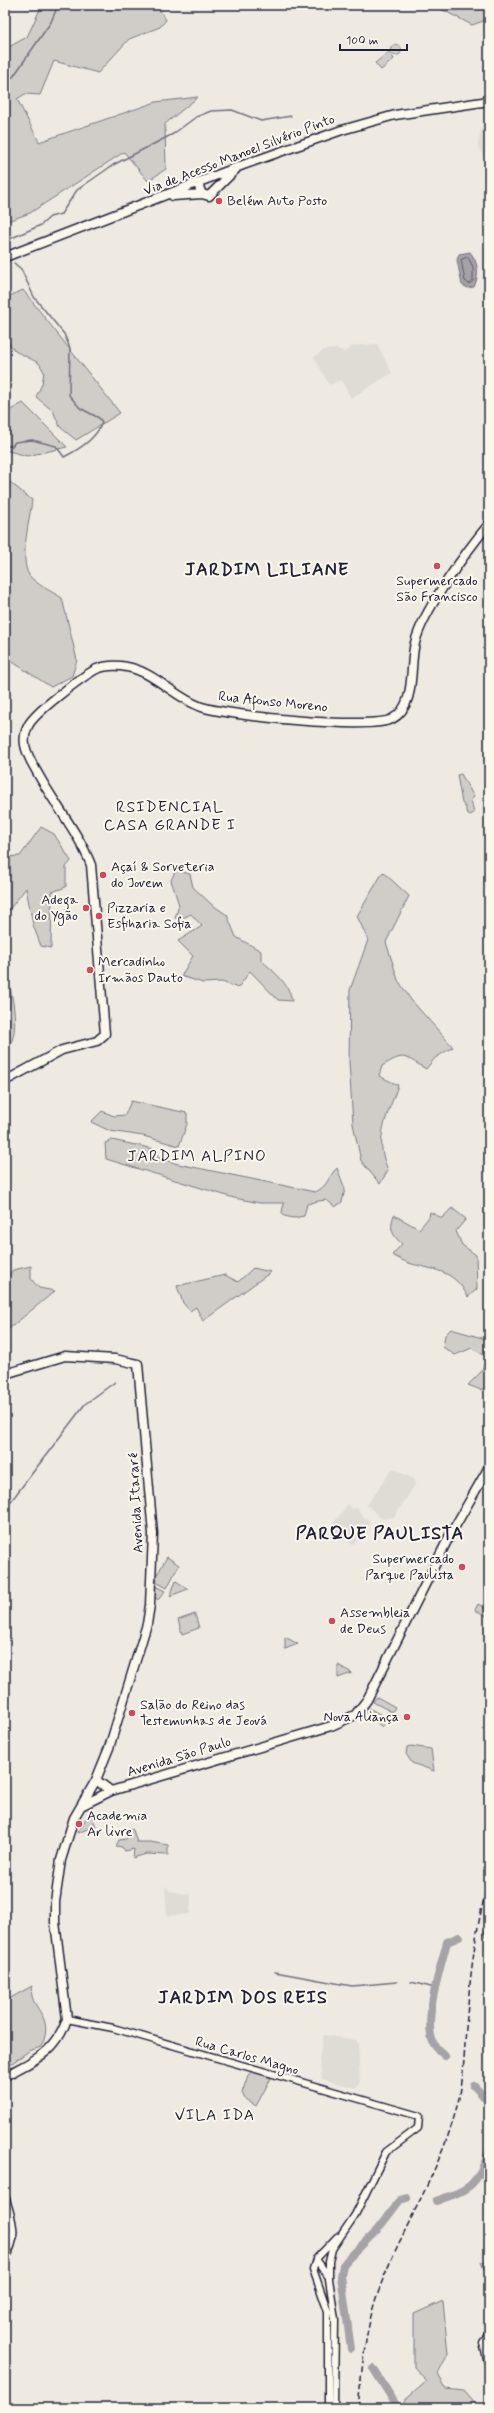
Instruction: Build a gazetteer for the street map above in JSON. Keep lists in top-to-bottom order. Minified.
{"streets":{"main road":["Via de Acesso Manoel Silvério Pinto","Rua Afonso Moreno","Avenida Itararé","Avenida São Paulo"],"street":["Rua Carlos Magno"]},"crossings":[["Avenida Itararé","Avenida São Paulo"]],"districts":["JARDIM LILIANE","RSIDENCIAL CASA GRANDE I","JARDIM ALPINO","PARQUE PAULISTA","JARDIM DOS REIS","VILA IDA"],"places":["Belém Auto Posto","Supermercado São Francisco","Açaí & Sorveteria do Jovem","Adega do Ygão","Pizzaria e Esfiharia Sofia","Mercadinho Irmãos Dauto","Supermercado Parque Paulista","Assembleia de Deus","Salão do Reino das Testemunhas de Jeová","Nova Aliança","Academia Ar livre"],"scale_bar":"100 m"}
